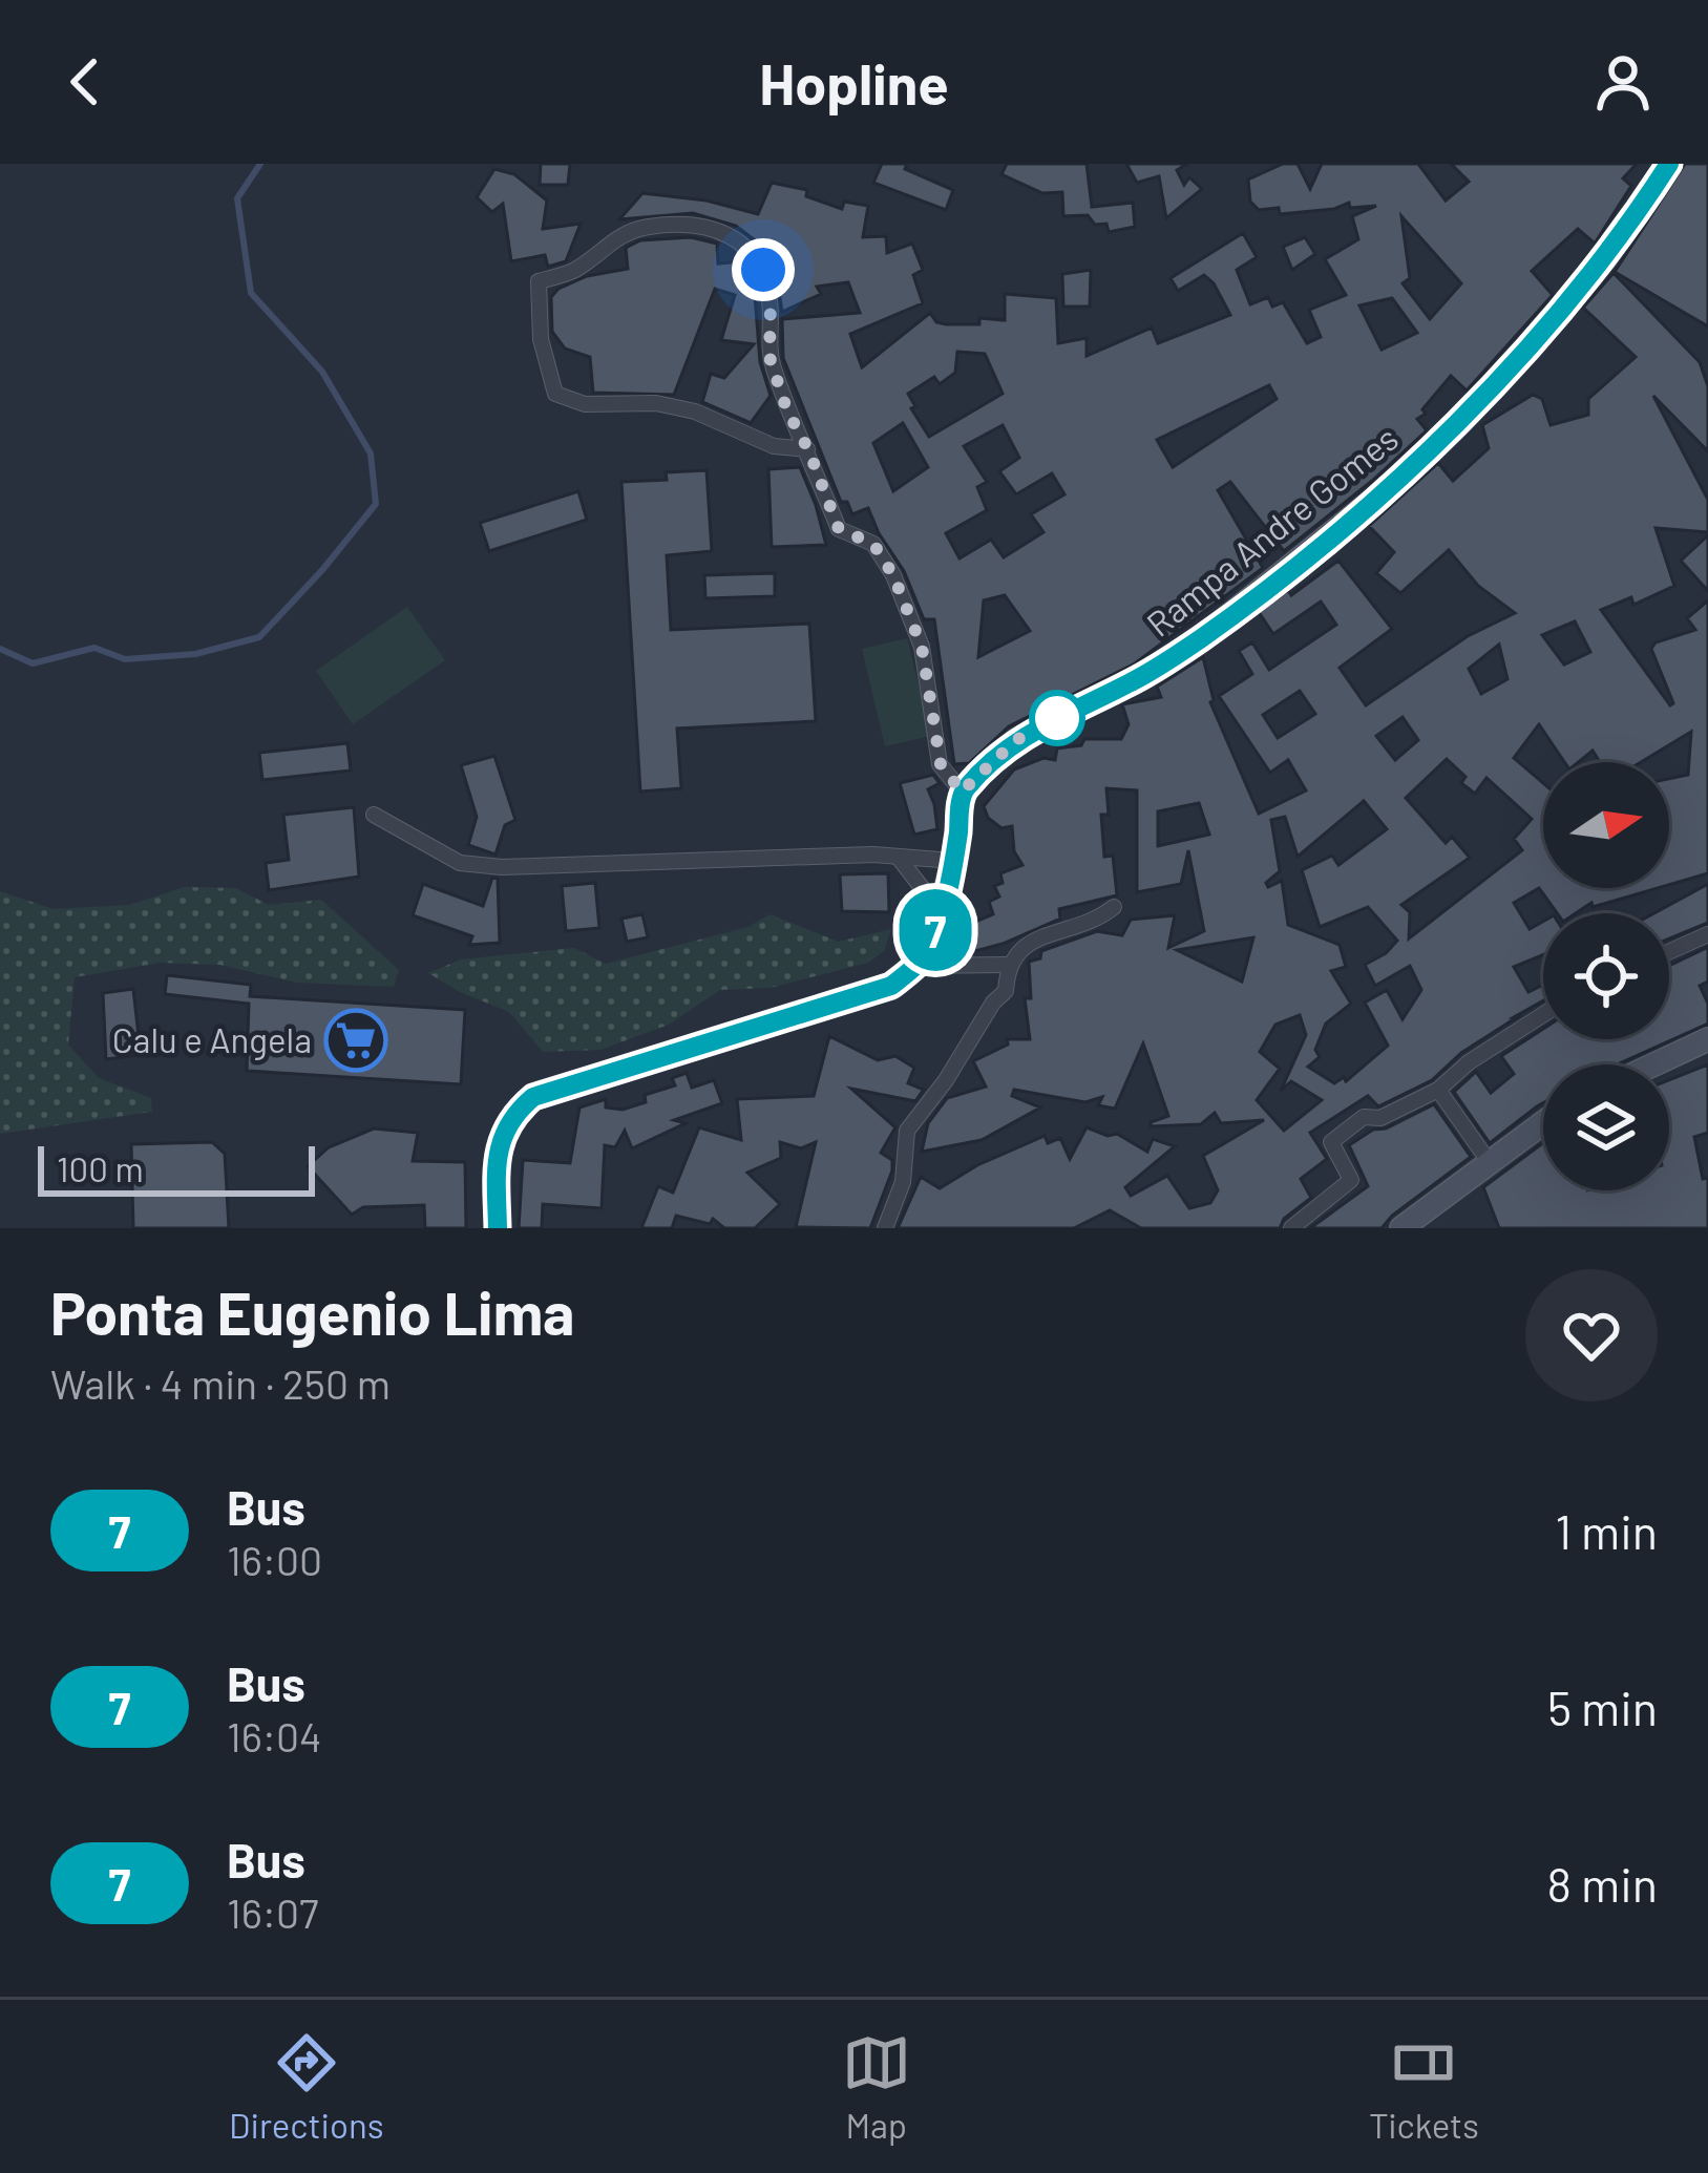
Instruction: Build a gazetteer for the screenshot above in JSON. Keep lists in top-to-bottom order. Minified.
{"streets":{"street":["Rampa Andre Gomes"]},"places":{"supermarket":["Calu e Angela"]},"lines":["bus line 7"],"scale_bar":"100 m","north":"right","page":{"header":"Hopline","on_map":"7","scale":"100 m","heading":["Ponta Eugenio Lima","Walk · 4 min · 250 m"],"list":[{"mark":"7","name":"Bus","note":"16:00","value":"1 min"},{"mark":"7","name":"Bus","note":"16:04","value":"5 min"},{"mark":"7","name":"Bus","note":"16:07","value":"8 min"}],"tabs":["Directions","Map","Tickets"]}}
